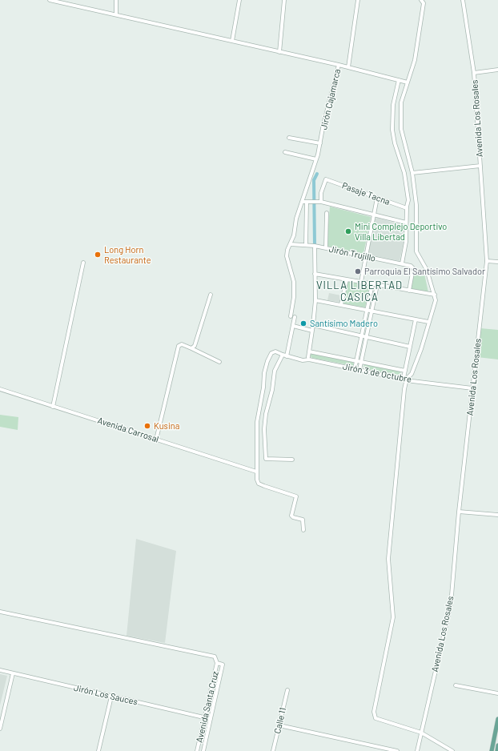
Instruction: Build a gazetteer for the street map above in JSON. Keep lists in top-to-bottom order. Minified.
{"streets":{"street":["Jirón Cajamarca","Avenida Los Rosales","Pasaje Tacna","Jirón Trujillo","Jirón 3 de Octubre","Avenida Carrosal","Jirón Los Sauces","Avenida Santa Cruz","Calle 11"]},"crossings":[["Avenida Los Rosales","Jirón 3 de Octubre"],["Jirón Los Sauces","Avenida Santa Cruz"]],"districts":["VILLA LIBERTAD CASICA"],"places":["Mini Complejo Deportivo Villa Libertad","Long Horn Restaurante","Parroquia El Santísimo Salvador","Santísimo Madero","Kusina"]}
